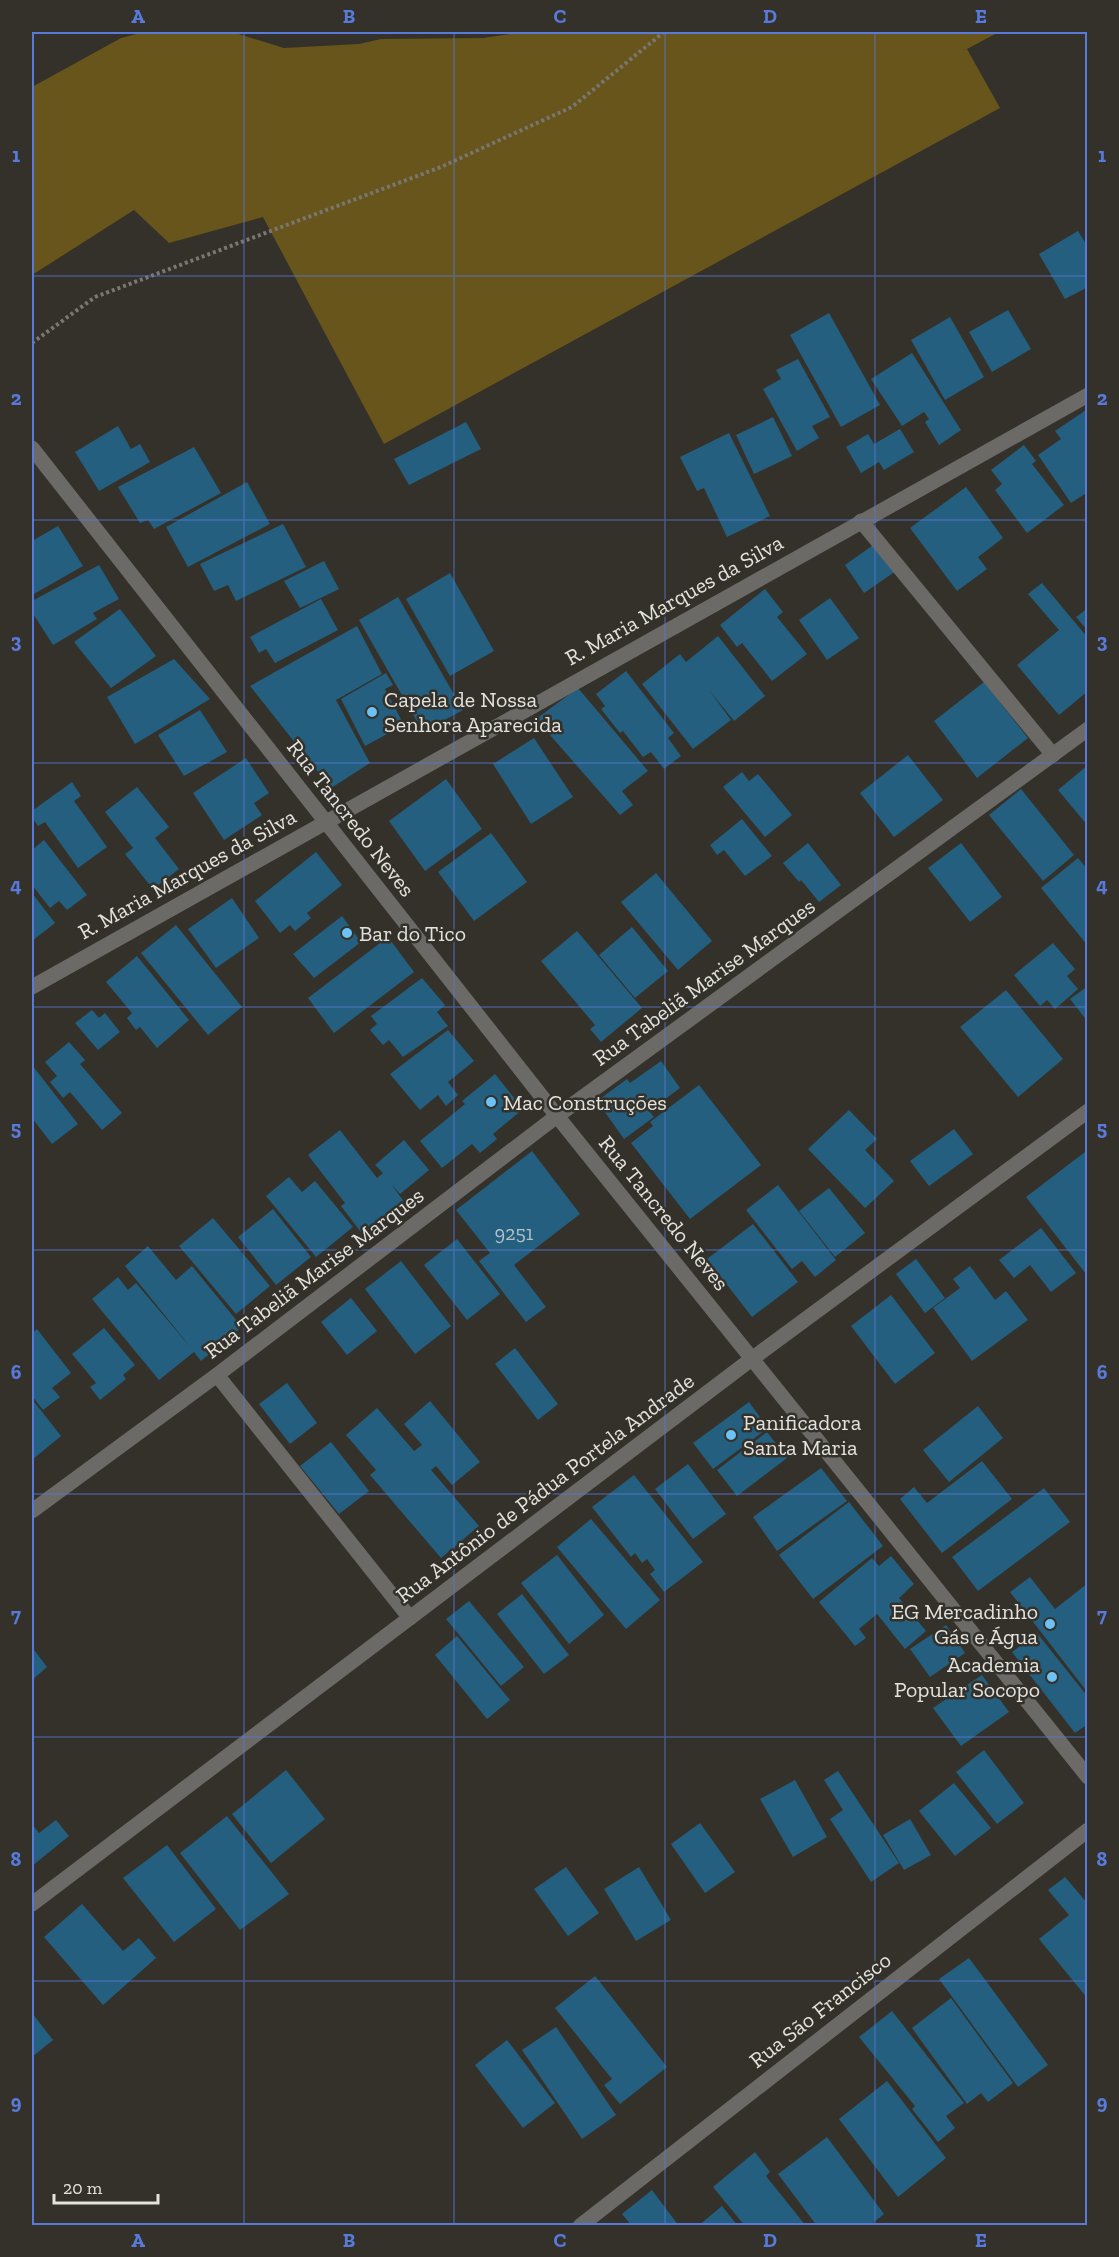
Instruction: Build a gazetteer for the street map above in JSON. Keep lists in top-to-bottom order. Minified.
{"streets":{"street":["R. Maria Marques da Silva","Rua Tancredo Neves","Rua Tabeliã Marise Marques","Rua Antônio de Pádua Portela Andrade","Rua São Francisco"]},"crossings":[["R. Maria Marques da Silva","Rua Tancredo Neves"],["Rua Tancredo Neves","Rua Tabeliã Marise Marques"],["Rua Tancredo Neves","Rua Antônio de Pádua Portela Andrade"]],"places":["Capela de Nossa Senhora Aparecida","Bar do Tico","Mac Construções","Panificadora Santa Maria","EG Mercadinho Gás e Água","Academia Popular Socopo"],"house_numbers":["9251"],"scale_bar":"20 m","grid":{"columns":["A","B","C","D","E"],"rows":["1","2","3","4","5","6","7","8","9"]}}
